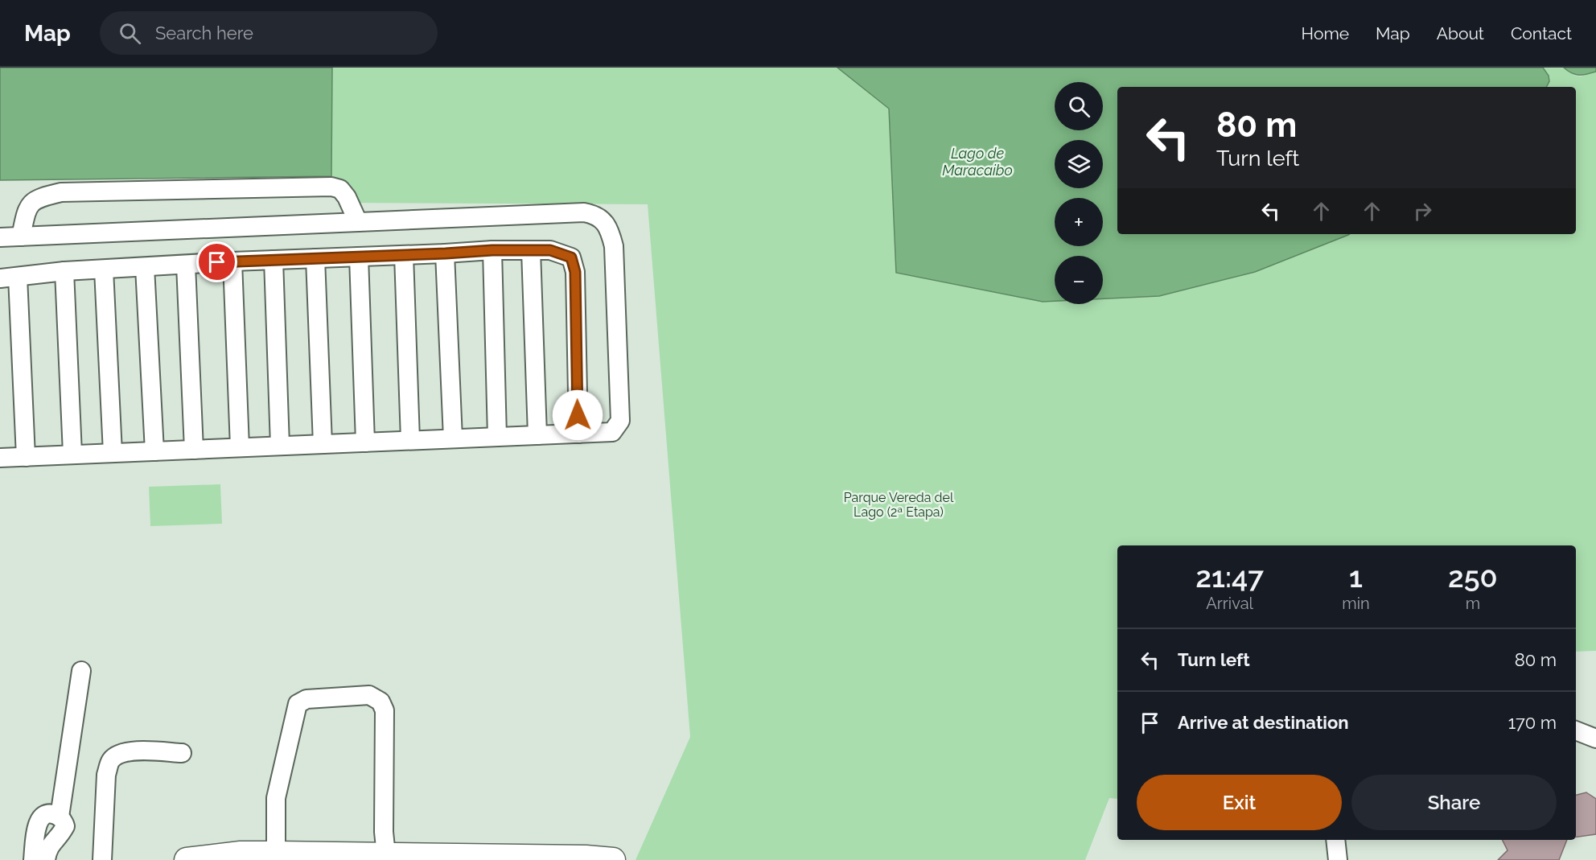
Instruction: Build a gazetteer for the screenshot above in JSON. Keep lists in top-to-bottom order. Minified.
{"water":["Lago de Maracaibo"],"parks":["Parque Vereda del Lago (2ª Etapa)"],"page":{"header":"Map","search":"Search here","nav":["Home","Map","About","Contact"],"map_buttons":["+","−"],"turn":["80 m","Turn left"],"eta":["21:47","Arrival","1","min","250","m"],"list":[{"name":"Turn left","value":"80 m"},{"name":"Arrive at destination","value":"170 m"}],"buttons":["Exit","Share"]}}
